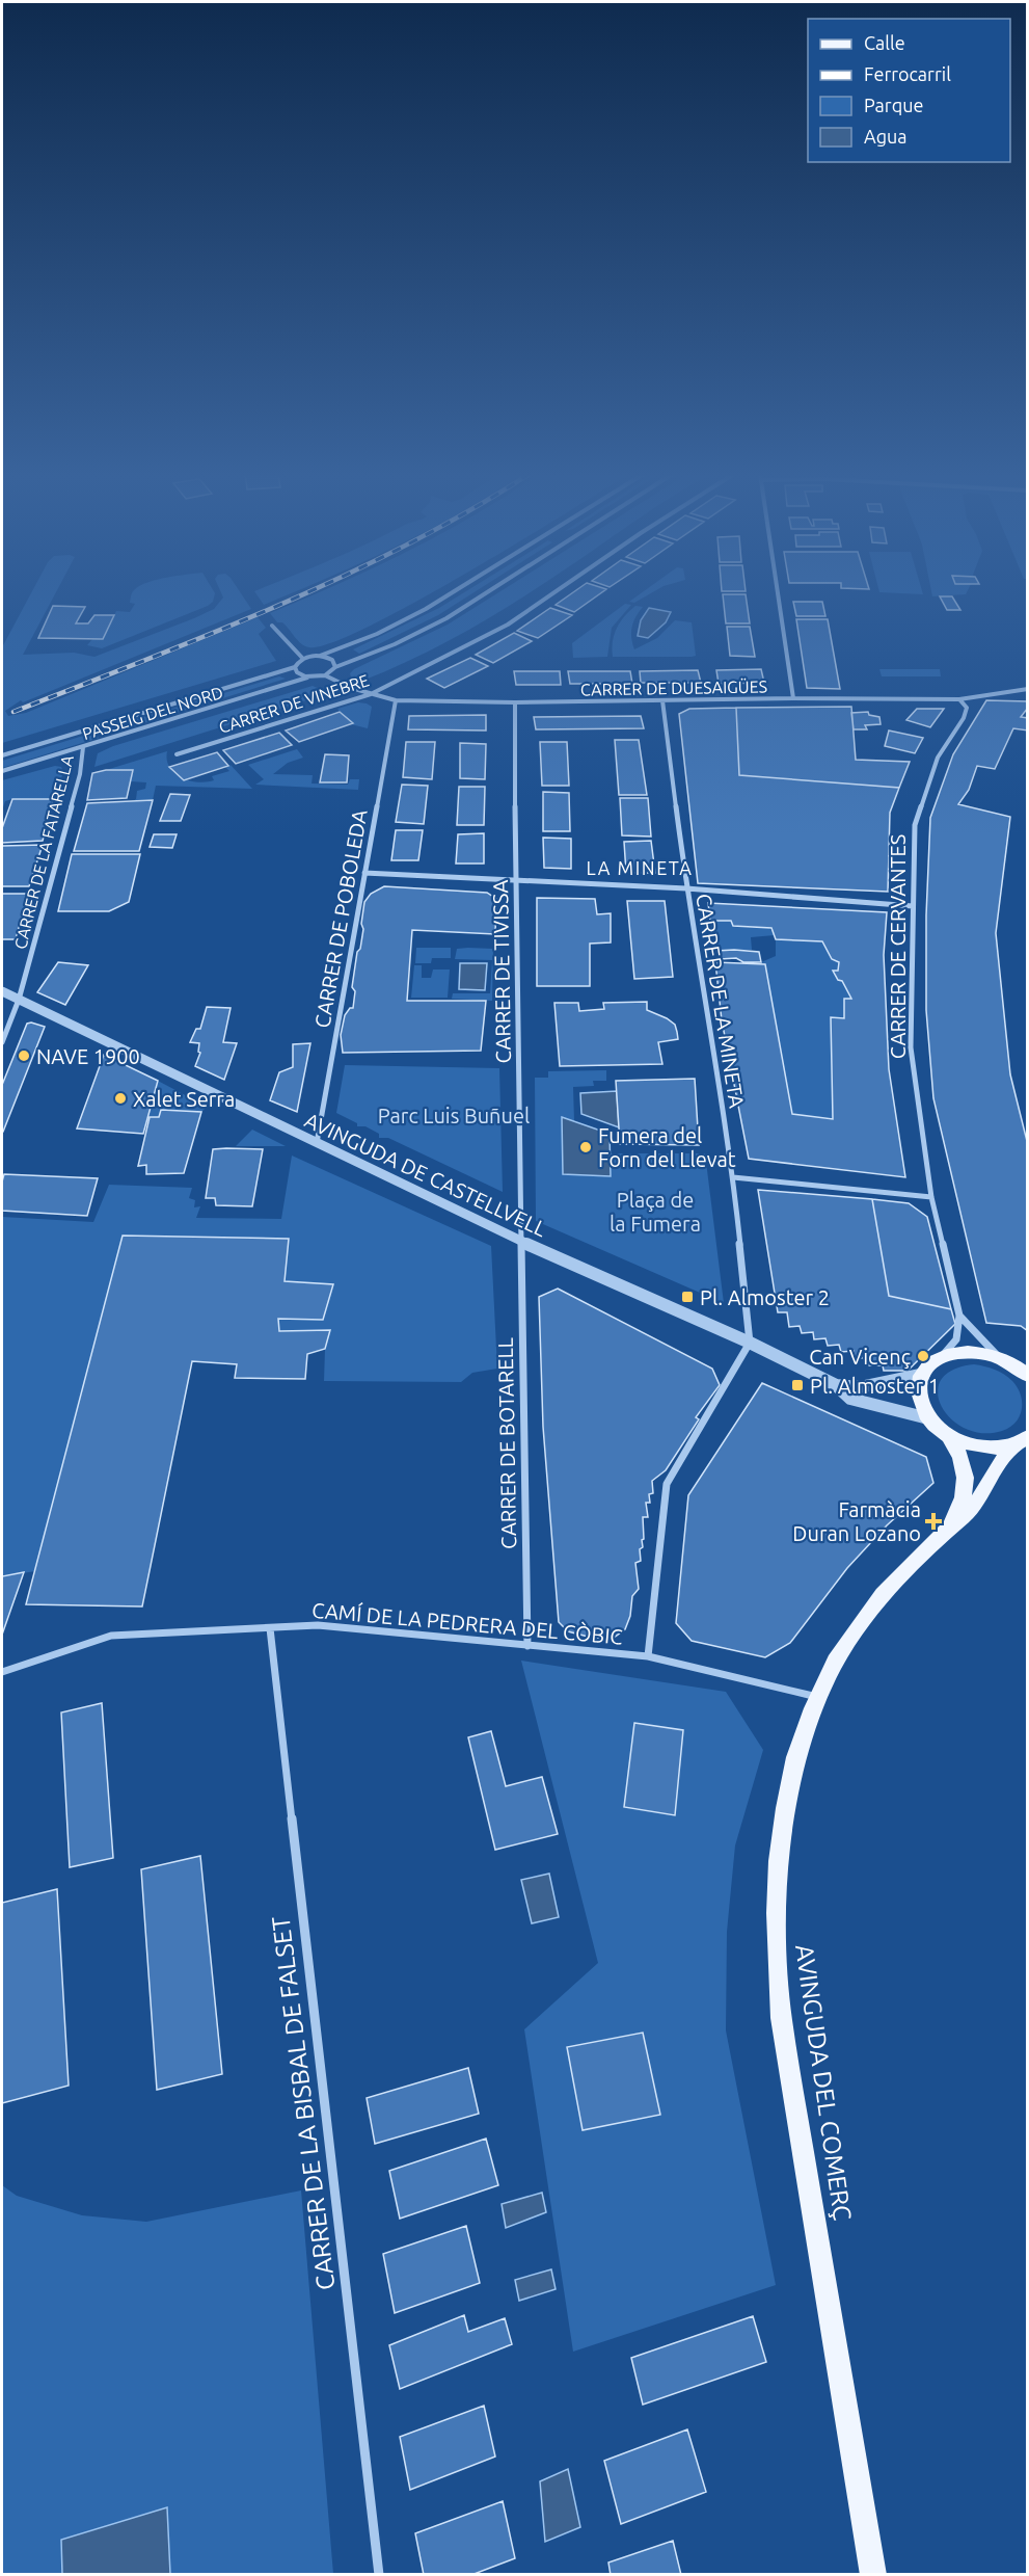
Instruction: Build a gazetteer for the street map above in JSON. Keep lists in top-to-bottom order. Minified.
{"streets":{"main road":["AVINGUDA DEL COMERÇ"],"street":["CARRER DE DUESAIGÜES","CARRER DE VINEBRE","PASSEIG DEL NORD","CARRER DE LA FATARELLA","CARRER DE POBOLEDA","CARRER DE CERVANTES","CARRER DE TIVISSA","CARRER DE LA MINETA","AVINGUDA DE CASTELLVELL","CARRER DE BOTARELL","CAMÍ DE LA PEDRERA DEL CÒBIC","CARRER DE LA BISBAL DE FALSET"]},"crossings":[["CARRER DE DUESAIGÜES","CARRER DE VINEBRE"],["CARRER DE DUESAIGÜES","PASSEIG DEL NORD"],["CARRER DE DUESAIGÜES","CARRER DE POBOLEDA"],["CARRER DE DUESAIGÜES","CARRER DE CERVANTES"],["CARRER DE DUESAIGÜES","CARRER DE TIVISSA"],["CARRER DE DUESAIGÜES","CARRER DE LA MINETA"],["PASSEIG DEL NORD","CARRER DE LA FATARELLA"],["CARRER DE LA FATARELLA","AVINGUDA DE CASTELLVELL"],["CARRER DE POBOLEDA","AVINGUDA DE CASTELLVELL"],["CARRER DE TIVISSA","AVINGUDA DE CASTELLVELL"],["CARRER DE TIVISSA","CARRER DE BOTARELL"],["CARRER DE LA MINETA","AVINGUDA DE CASTELLVELL"],["AVINGUDA DE CASTELLVELL","CARRER DE BOTARELL"],["CARRER DE BOTARELL","CAMÍ DE LA PEDRERA DEL CÒBIC"],["CAMÍ DE LA PEDRERA DEL CÒBIC","AVINGUDA DEL COMERÇ"],["CAMÍ DE LA PEDRERA DEL CÒBIC","CARRER DE LA BISBAL DE FALSET"]],"districts":["LA MINETA"],"parks":["Parc Luis Buñuel","Plaça de la Fumera"],"places":{"other":["NAVE 1900","Xalet Serra","Fumera del Forn del Llevat","Can Vicenç"],"transit":["Pl. Almoster 2","Pl. Almoster 1"],"health":["Farmàcia Duran Lozano"]},"legend":["Calle","Ferrocarril","Parque","Agua"]}
